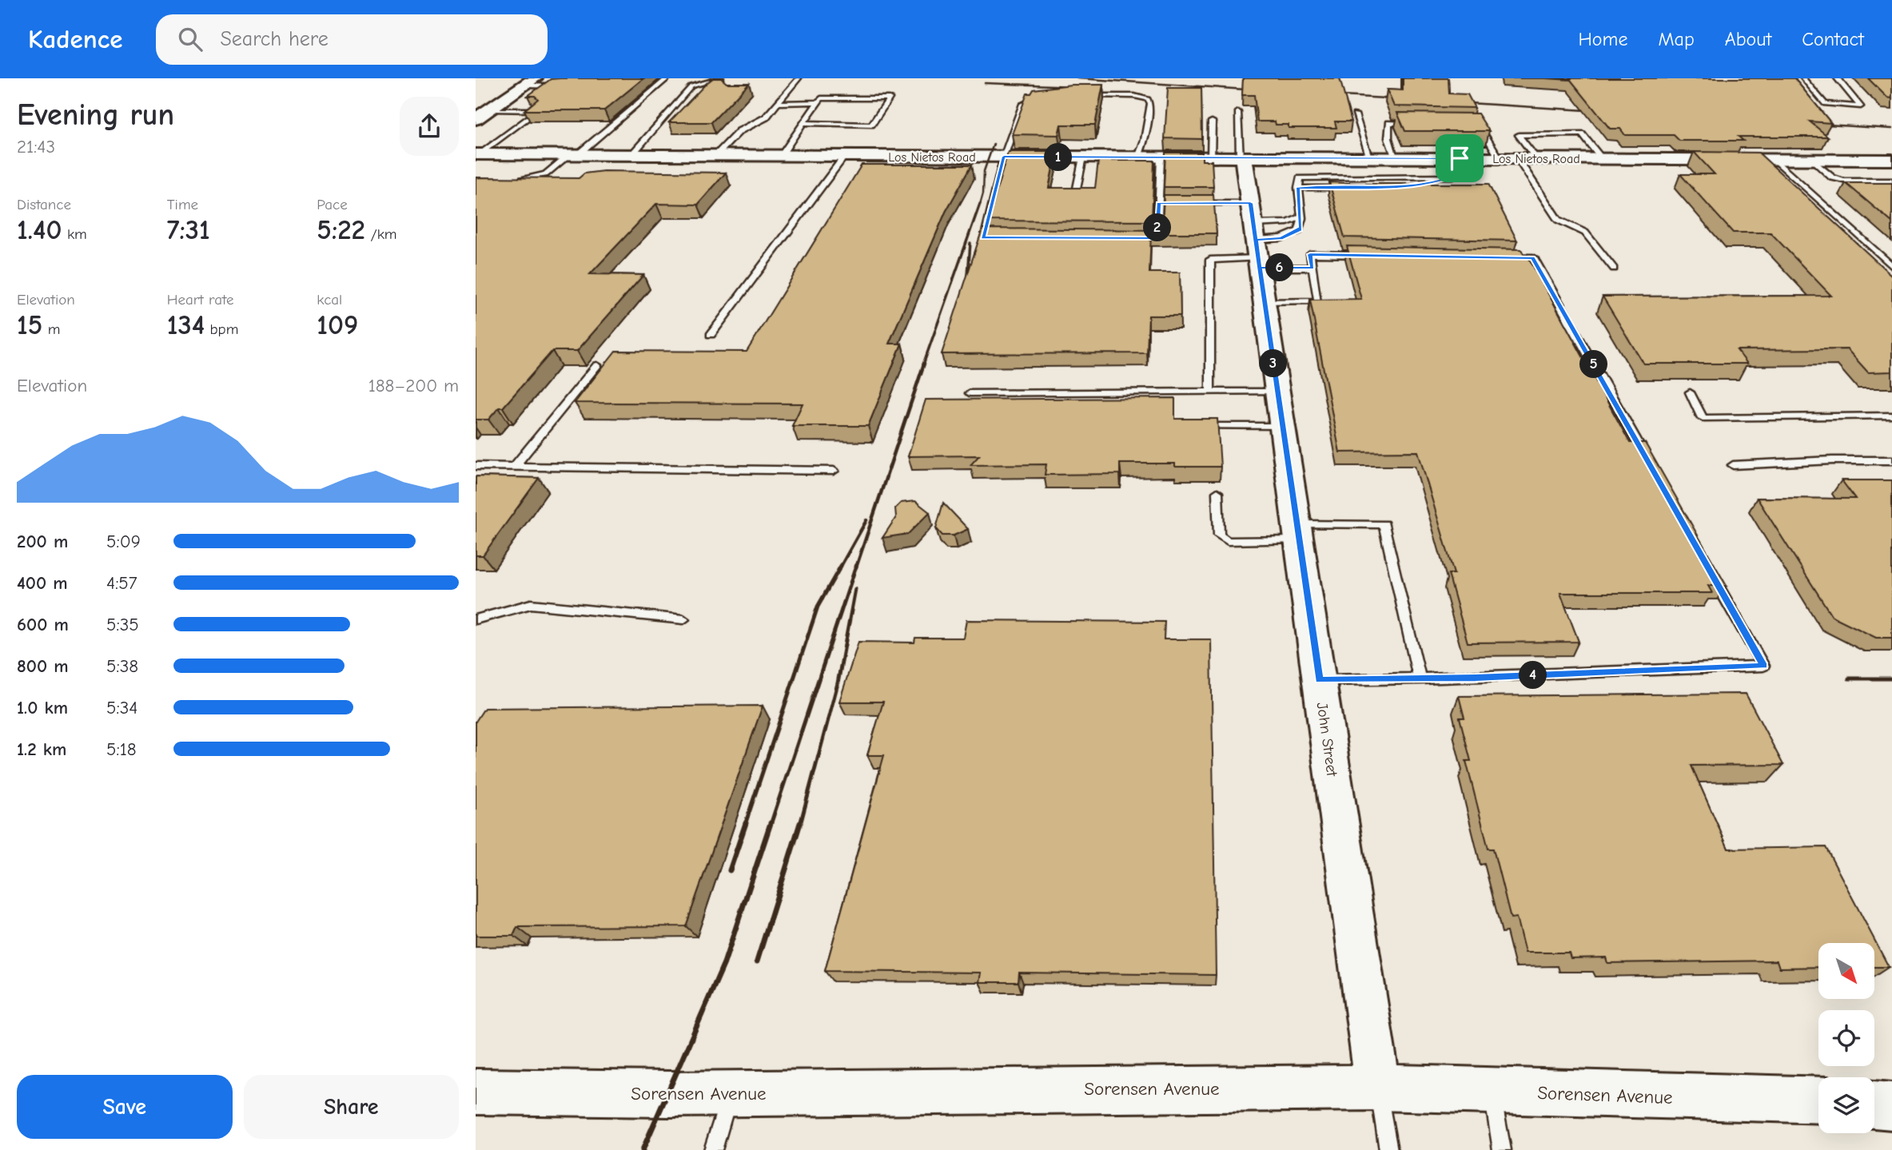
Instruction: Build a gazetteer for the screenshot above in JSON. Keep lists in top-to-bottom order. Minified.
{"streets":{"main road":["Los Nietos Road","John Street","Sorensen Avenue"]},"crossings":[["Los Nietos Road","John Street"],["John Street","Sorensen Avenue"]],"north":"bottom right","page":{"header":"Kadence","search":"Search here","nav":["Home","Map","About","Contact"],"heading":["Evening run","21:43"],"pins":["1","2","6","3","5","4"],"stats":[["Distance","1.40 km"],["Time","7:31"],["Pace","5:22 /km"],["Elevation","15 m"],["Heart rate","134 bpm"],["kcal","109"]],"chart":["Elevation","188–200 m"],"list":[{"name":"200 m","note":"5:09"},{"name":"400 m","note":"4:57"},{"name":"600 m","note":"5:35"},{"name":"800 m","note":"5:38"},{"name":"1.0 km","note":"5:34"},{"name":"1.2 km","note":"5:18"}],"buttons":["Save","Share"]}}
